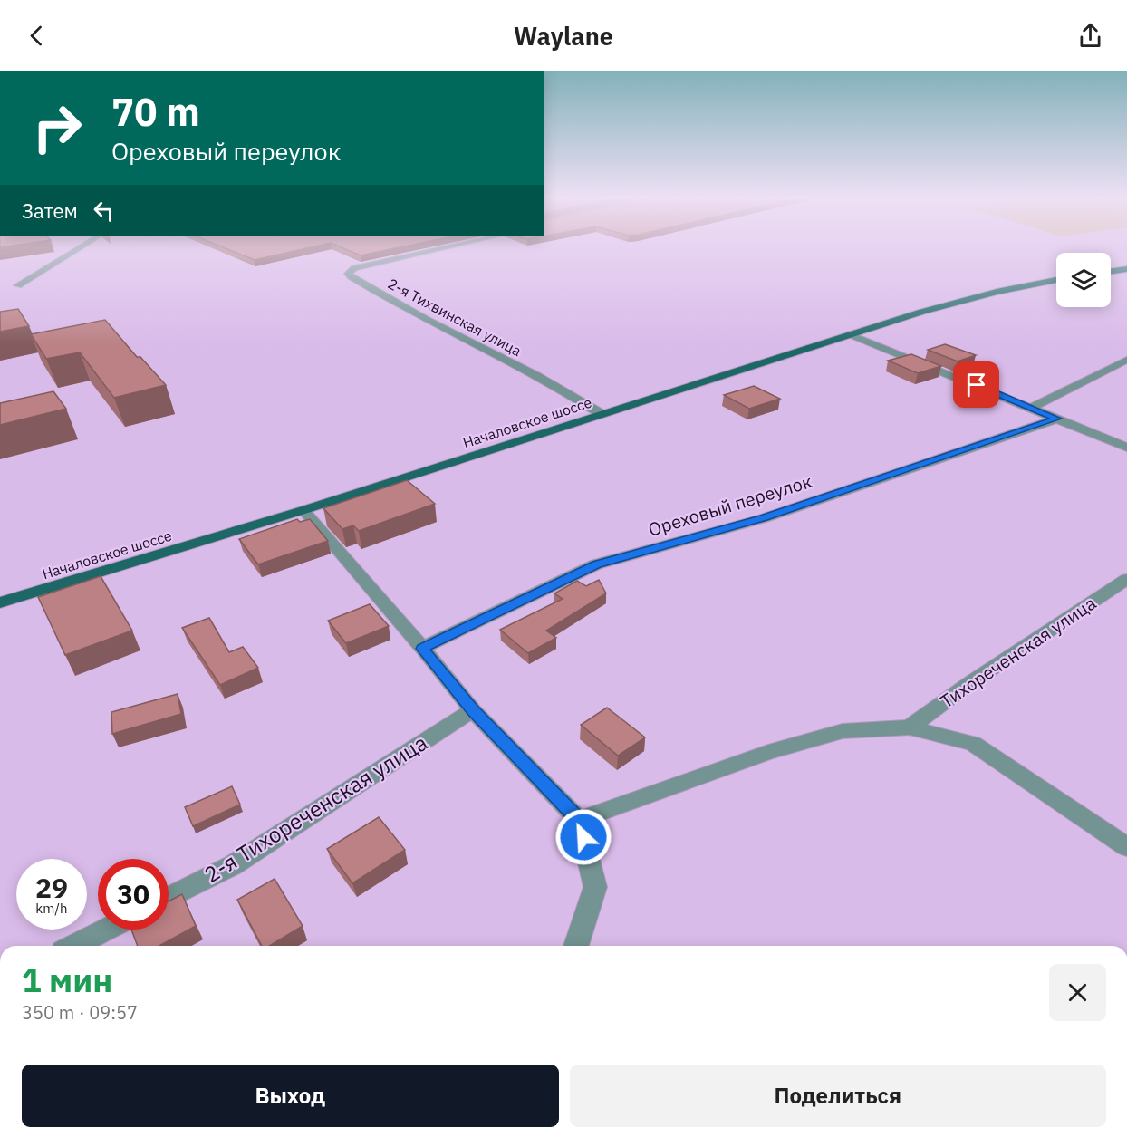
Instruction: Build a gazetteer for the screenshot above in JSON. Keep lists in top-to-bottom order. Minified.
{"streets":{"main road":["Началовское шоссе"],"street":["2-я Тихвинская улица","Ореховый переулок","Тихореченская улица","2-я Тихореченская улица"]},"crossings":[["2-я Тихвинская улица","Началовское шоссе"]],"page":{"header":"Waylane","turn":["70 m","Ореховый переулок"],"then":"Затем","speed":"29 km/h","limit":"30","heading":["1 мин","350 m · 09:57"],"buttons":["Выход","Поделиться"]}}
